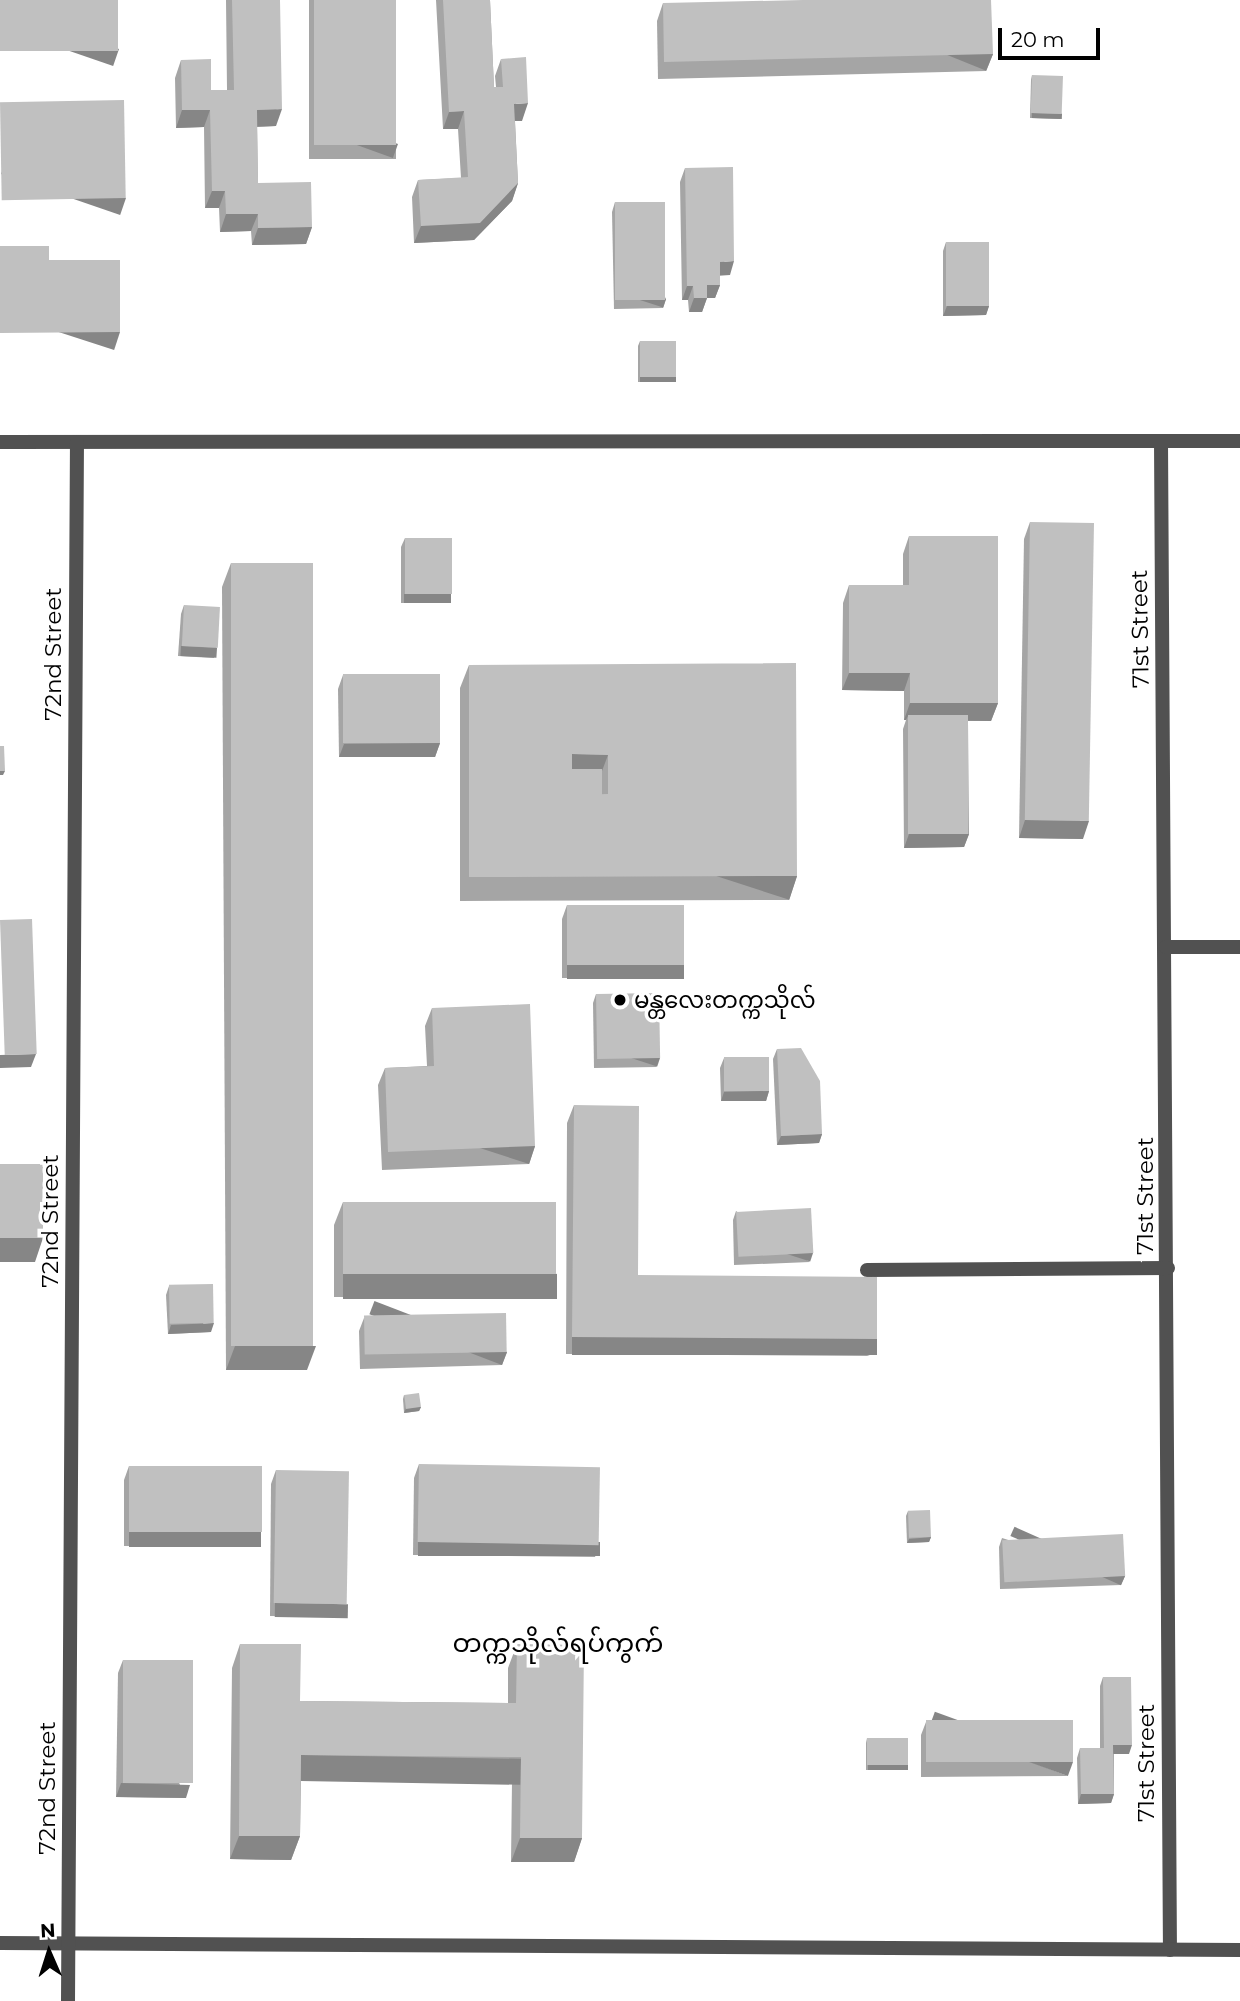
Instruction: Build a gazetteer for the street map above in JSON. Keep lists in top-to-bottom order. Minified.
{"streets":{"lane":["71st Street","72nd Street"]},"districts":["တက္ကသိုလ်ရပ်ကွက်"],"places":["မန္တလေးတက္ကသိုလ်"],"scale_bar":"20 m","north":"top"}
